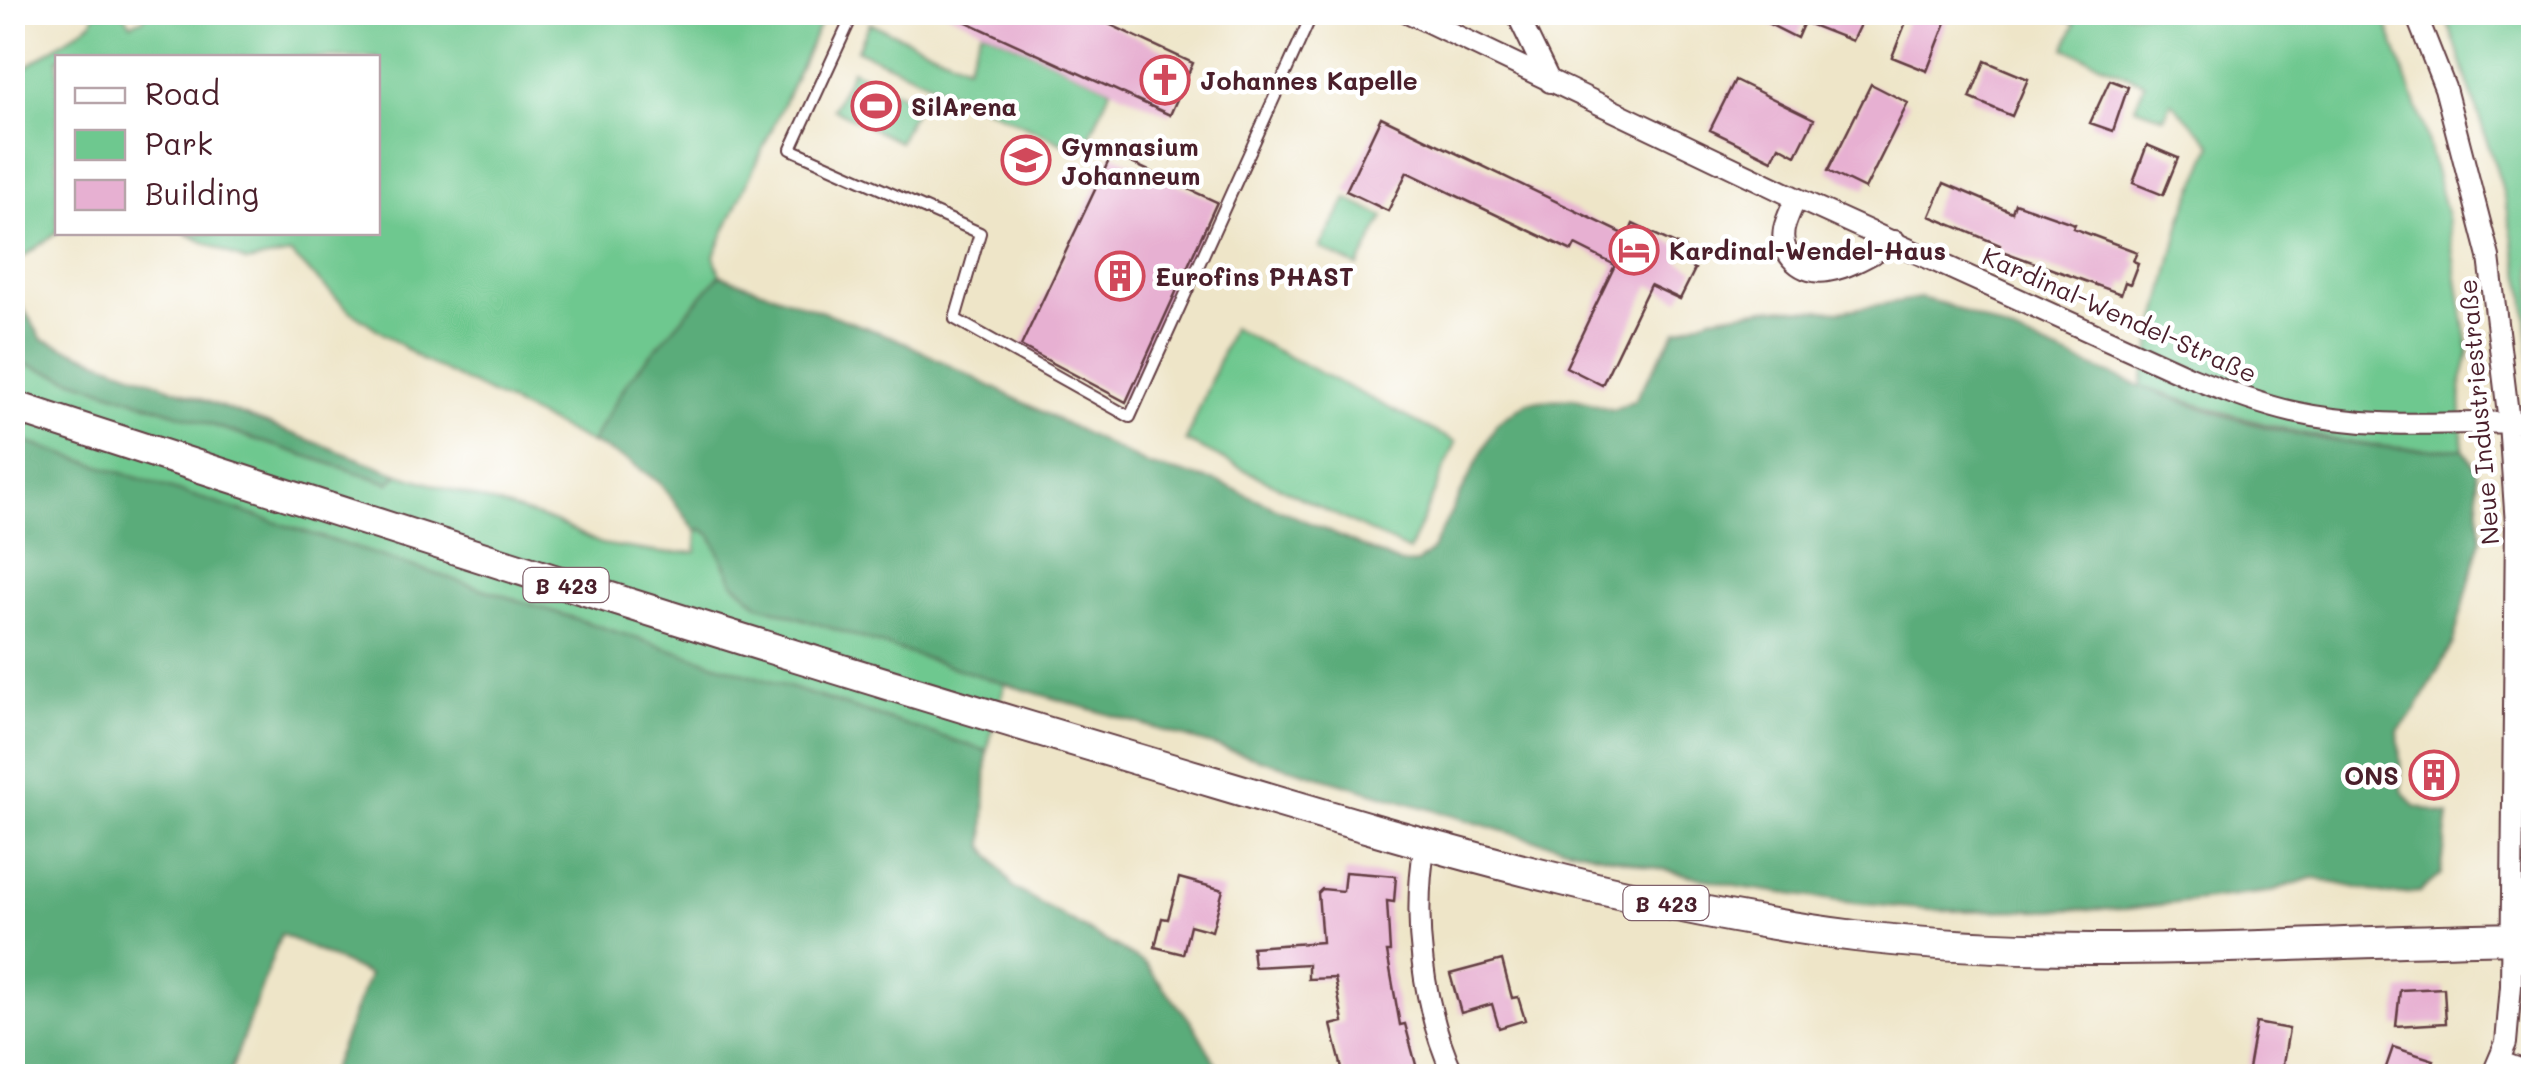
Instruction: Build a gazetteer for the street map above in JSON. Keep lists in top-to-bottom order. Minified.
{"streets":{"main road":["B 423"],"street":["Kardinal-Wendel-Straße","Neue Industriestraße"]},"crossings":[["Kardinal-Wendel-Straße","Neue Industriestraße"],["Neue Industriestraße","B 423"]],"places":{"church":["Johannes Kapelle"],"sports":["SilArena"],"school or university":["Gymnasium Johanneum"],"hotel":["Kardinal-Wendel-Haus"],"building":["Eurofins PHAST","ONS"]},"legend":["Road","Park","Building"]}
